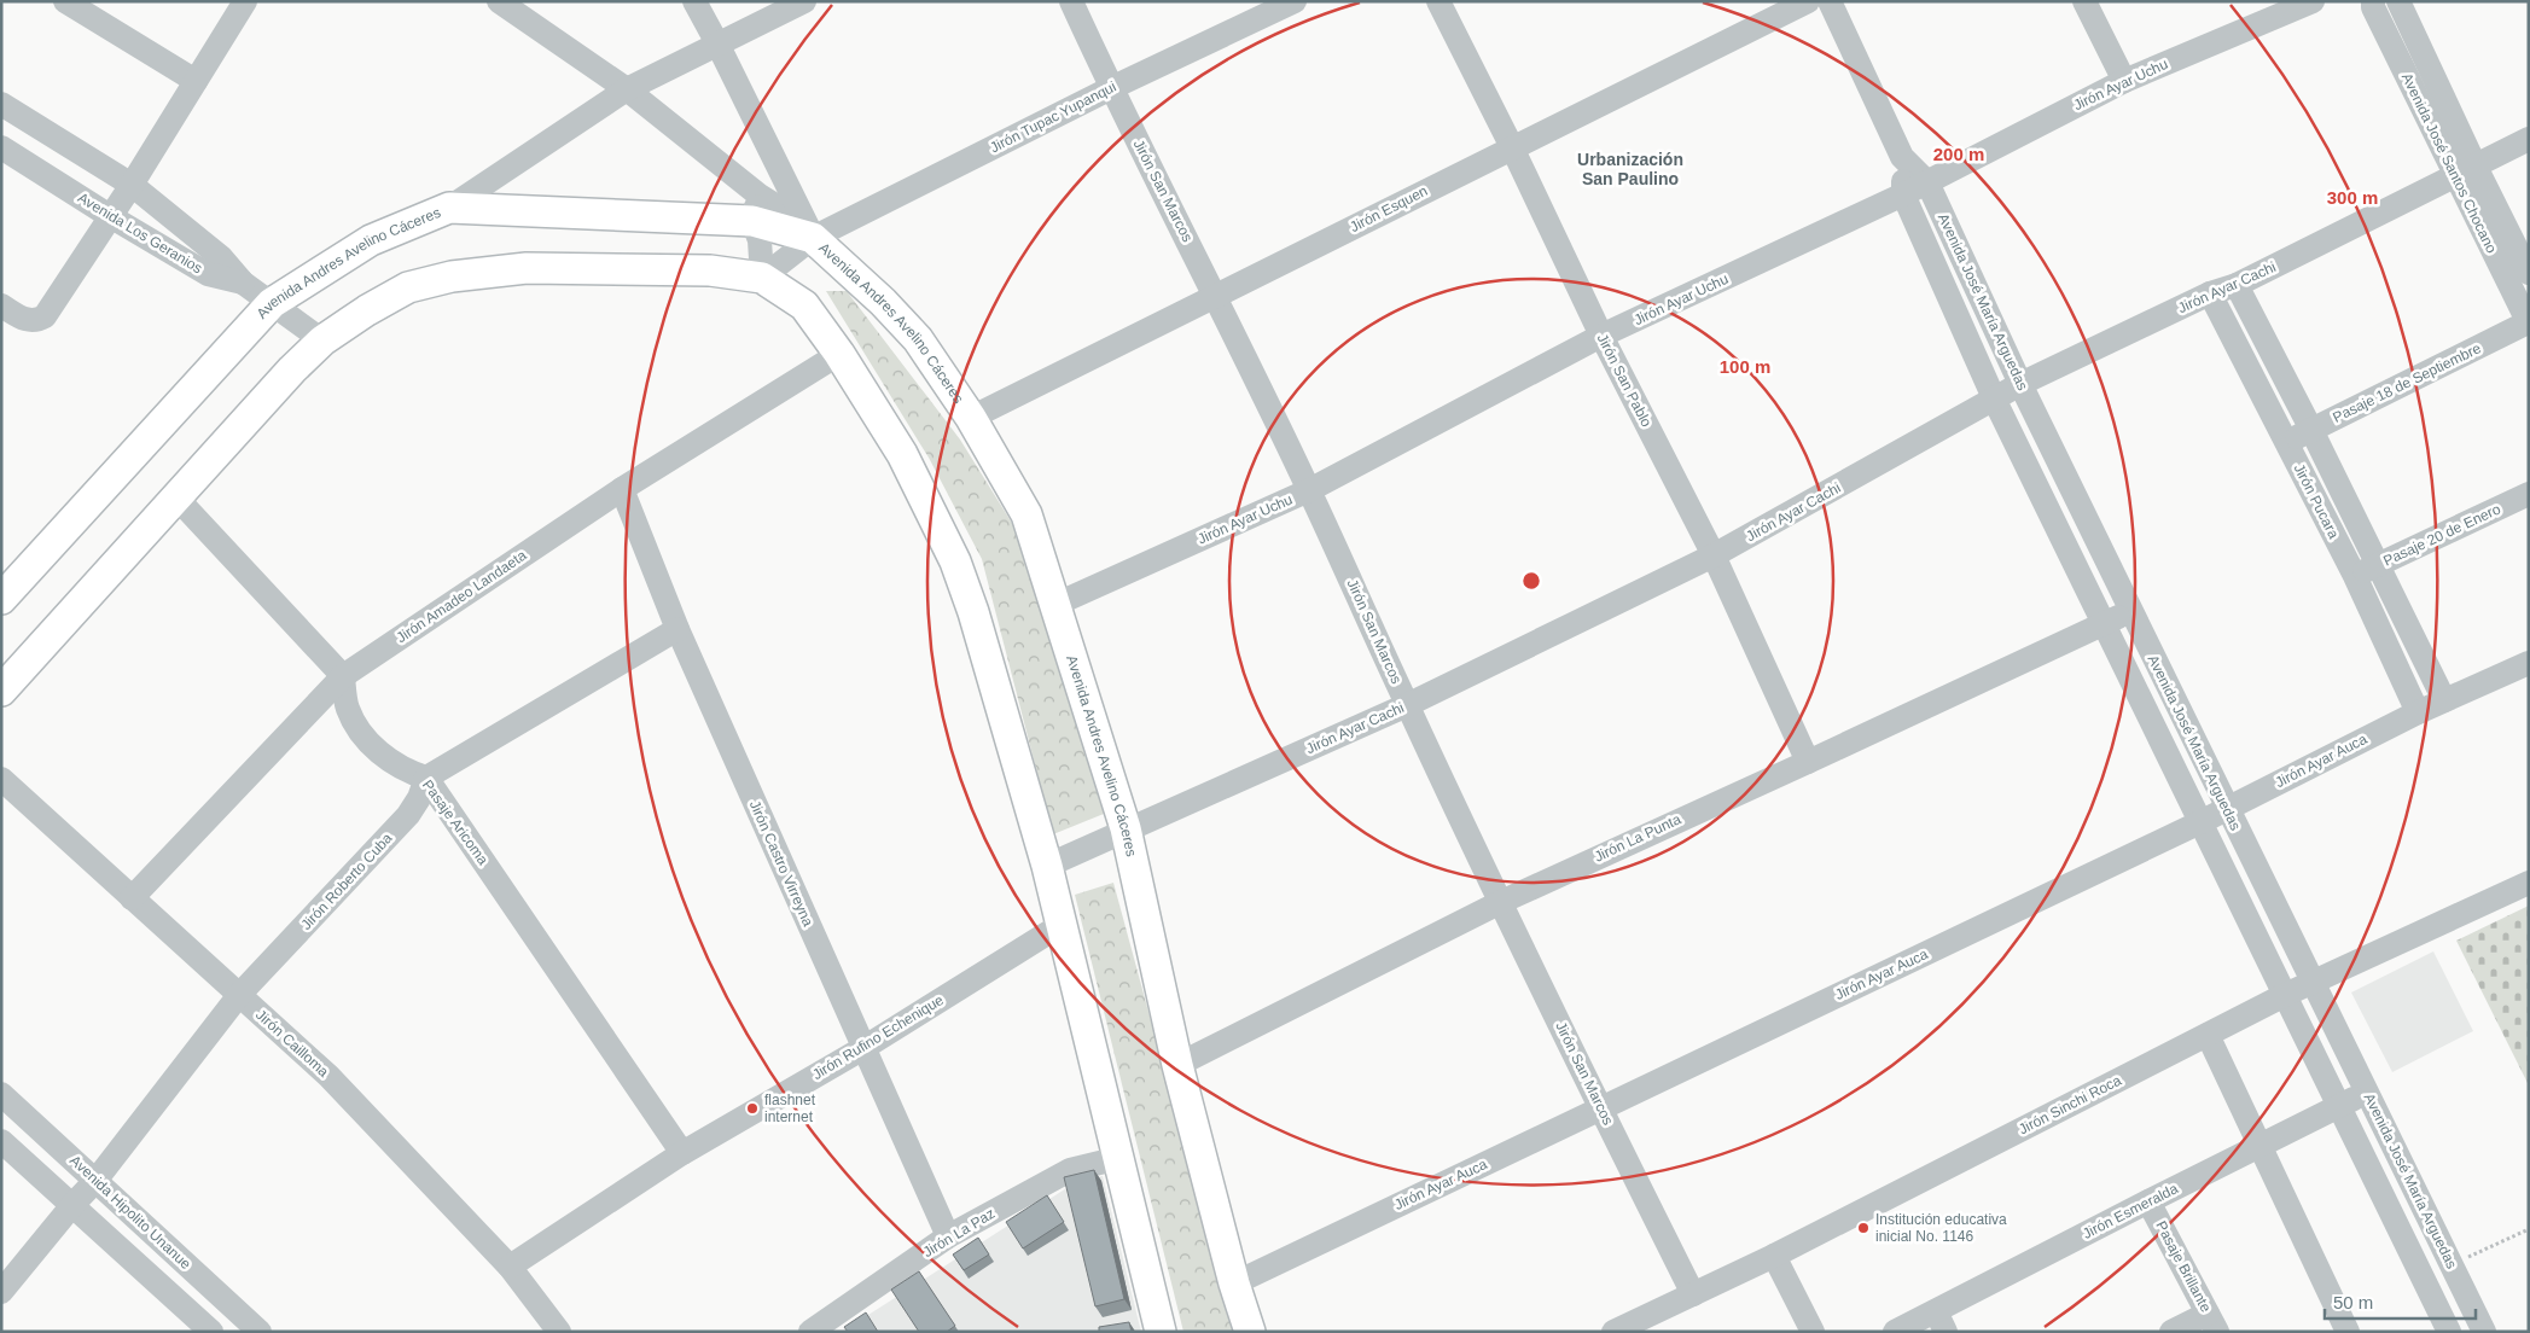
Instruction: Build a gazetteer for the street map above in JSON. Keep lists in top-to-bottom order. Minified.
{"streets":{"main road":["Avenida Andres Avelino Cáceres"],"street":["Jirón Ayar Uchu","Jirón Tupac Yupanqui","Avenida José Santos Chocano","Jirón San Marcos","Jirón Esquen","Avenida Los Geranios","Jirón Ayar Cachi","Avenida José María Arguedas","Jirón San Pablo","Pasaje 18 de Septiembre","Jirón Pucara","Pasaje 20 de Enero","Jirón Amadeo Landaeta","Jirón Ayar Auca","Pasaje Aricoma","Jirón La Punta","Jirón Castro Virreyna","Jirón Roberto Cuba","Jirón Rufino Echenique","Jirón Cailloma","Jirón Sinchi Roca","Jirón Esmeralda","Avenida Hipolito Unanue","Jirón La Paz","Pasaje Brillante"]},"crossings":[["Jirón Ayar Uchu","Jirón San Marcos"],["Jirón Ayar Uchu","Avenida Andres Avelino Cáceres"],["Jirón Ayar Uchu","Avenida José María Arguedas"],["Jirón Ayar Uchu","Jirón San Pablo"],["Jirón Tupac Yupanqui","Jirón San Marcos"],["Jirón Tupac Yupanqui","Avenida Andres Avelino Cáceres"],["Avenida José Santos Chocano","Jirón Ayar Cachi"],["Avenida José Santos Chocano","Pasaje 18 de Septiembre"],["Jirón San Marcos","Jirón Esquen"],["Jirón San Marcos","Jirón Ayar Cachi"],["Jirón San Marcos","Jirón Ayar Auca"],["Jirón San Marcos","Jirón La Punta"],["Jirón San Marcos","Jirón Sinchi Roca"],["Jirón Esquen","Avenida Andres Avelino Cáceres"],["Jirón Esquen","Jirón San Pablo"],["Avenida Andres Avelino Cáceres","Jirón Ayar Cachi"],["Avenida Andres Avelino Cáceres","Jirón Ayar Auca"],["Avenida Andres Avelino Cáceres","Jirón La Punta"],["Jirón Ayar Cachi","Avenida José María Arguedas"],["Jirón Ayar Cachi","Jirón San Pablo"],["Jirón Ayar Cachi","Jirón Pucara"],["Avenida José María Arguedas","Jirón Ayar Auca"],["Avenida José María Arguedas","Jirón La Punta"],["Avenida José María Arguedas","Jirón Sinchi Roca"],["Avenida José María Arguedas","Jirón Esmeralda"],["Jirón San Pablo","Jirón La Punta"],["Pasaje 18 de Septiembre","Jirón Pucara"],["Jirón Pucara","Pasaje 20 de Enero"],["Jirón Pucara","Jirón Ayar Auca"],["Jirón Amadeo Landaeta","Pasaje Aricoma"],["Jirón Amadeo Landaeta","Jirón Castro Virreyna"],["Jirón Amadeo Landaeta","Jirón Cailloma"],["Pasaje Aricoma","Jirón Roberto Cuba"],["Pasaje Aricoma","Jirón Rufino Echenique"],["Jirón Castro Virreyna","Jirón Rufino Echenique"],["Jirón Castro Virreyna","Jirón La Paz"],["Jirón Roberto Cuba","Jirón Cailloma"],["Jirón Roberto Cuba","Avenida Hipolito Unanue"],["Jirón Rufino Echenique","Jirón Cailloma"],["Jirón Esmeralda","Pasaje Brillante"]],"districts":["Urbanización San Paulino"],"places":["flashnet internet","Institución educativa inicial No. 1146"],"scale_bar":"50 m","rings":["200 m","300 m","100 m"]}
